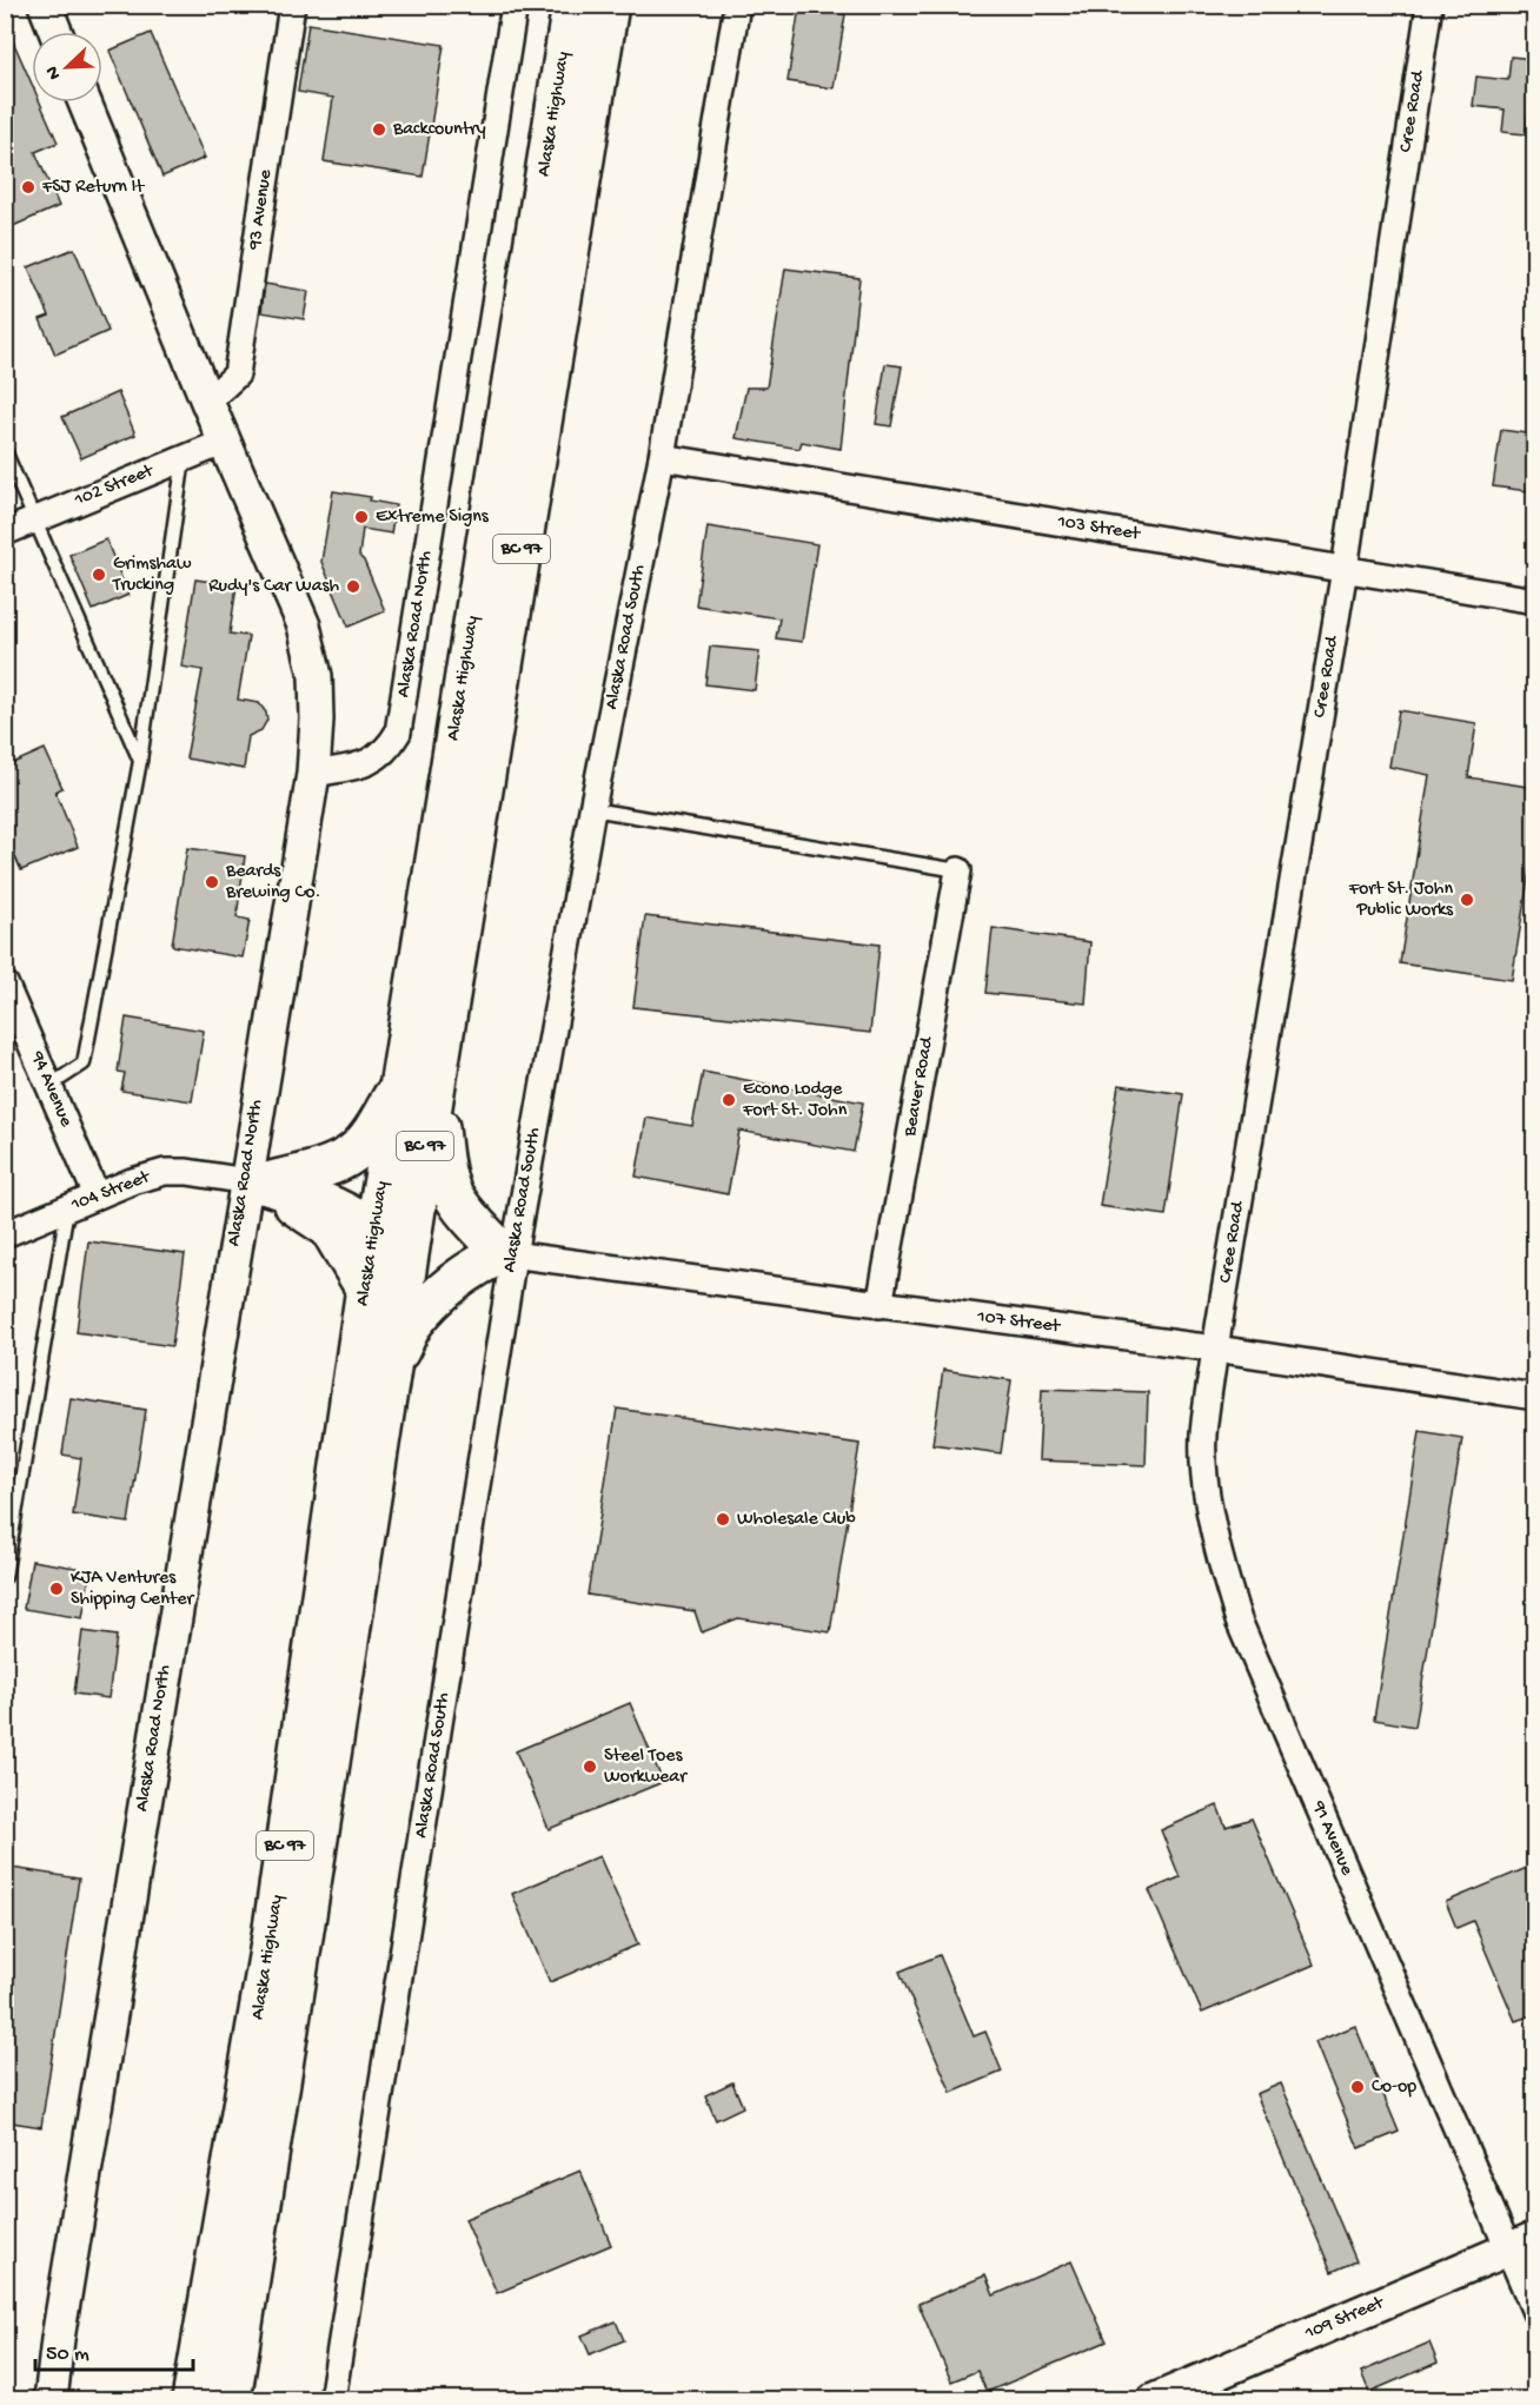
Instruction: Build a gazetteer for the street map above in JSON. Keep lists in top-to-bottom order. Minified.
{"streets":{"highway":["Alaska Highway","BC 97"],"street":["Cree Road","93 Avenue","102 Street","103 Street","Alaska Road North","Alaska Road South","Beaver Road","94 Avenue","104 Street","107 Street","91 Avenue","109 Street"]},"crossings":[["Cree Road","103 Street"],["Cree Road","107 Street"],["Cree Road","91 Avenue"],["103 Street","Alaska Road South"],["Alaska Road North","104 Street"],["Alaska Road South","107 Street"],["Beaver Road","107 Street"],["94 Avenue","104 Street"],["107 Street","91 Avenue"],["91 Avenue","109 Street"]],"places":["Backcountry","FSJ Return It","Extreme Signs","Grimshaw Trucking","Rudy's Car Wash","Beards Brewing Co.","Fort St. John Public Works","Econo Lodge Fort St. John","Wholesale Club","KJA Ventures Shipping Center","Steel Toes Workwear","Co-op"],"scale_bar":"50 m","north":"bottom left"}
